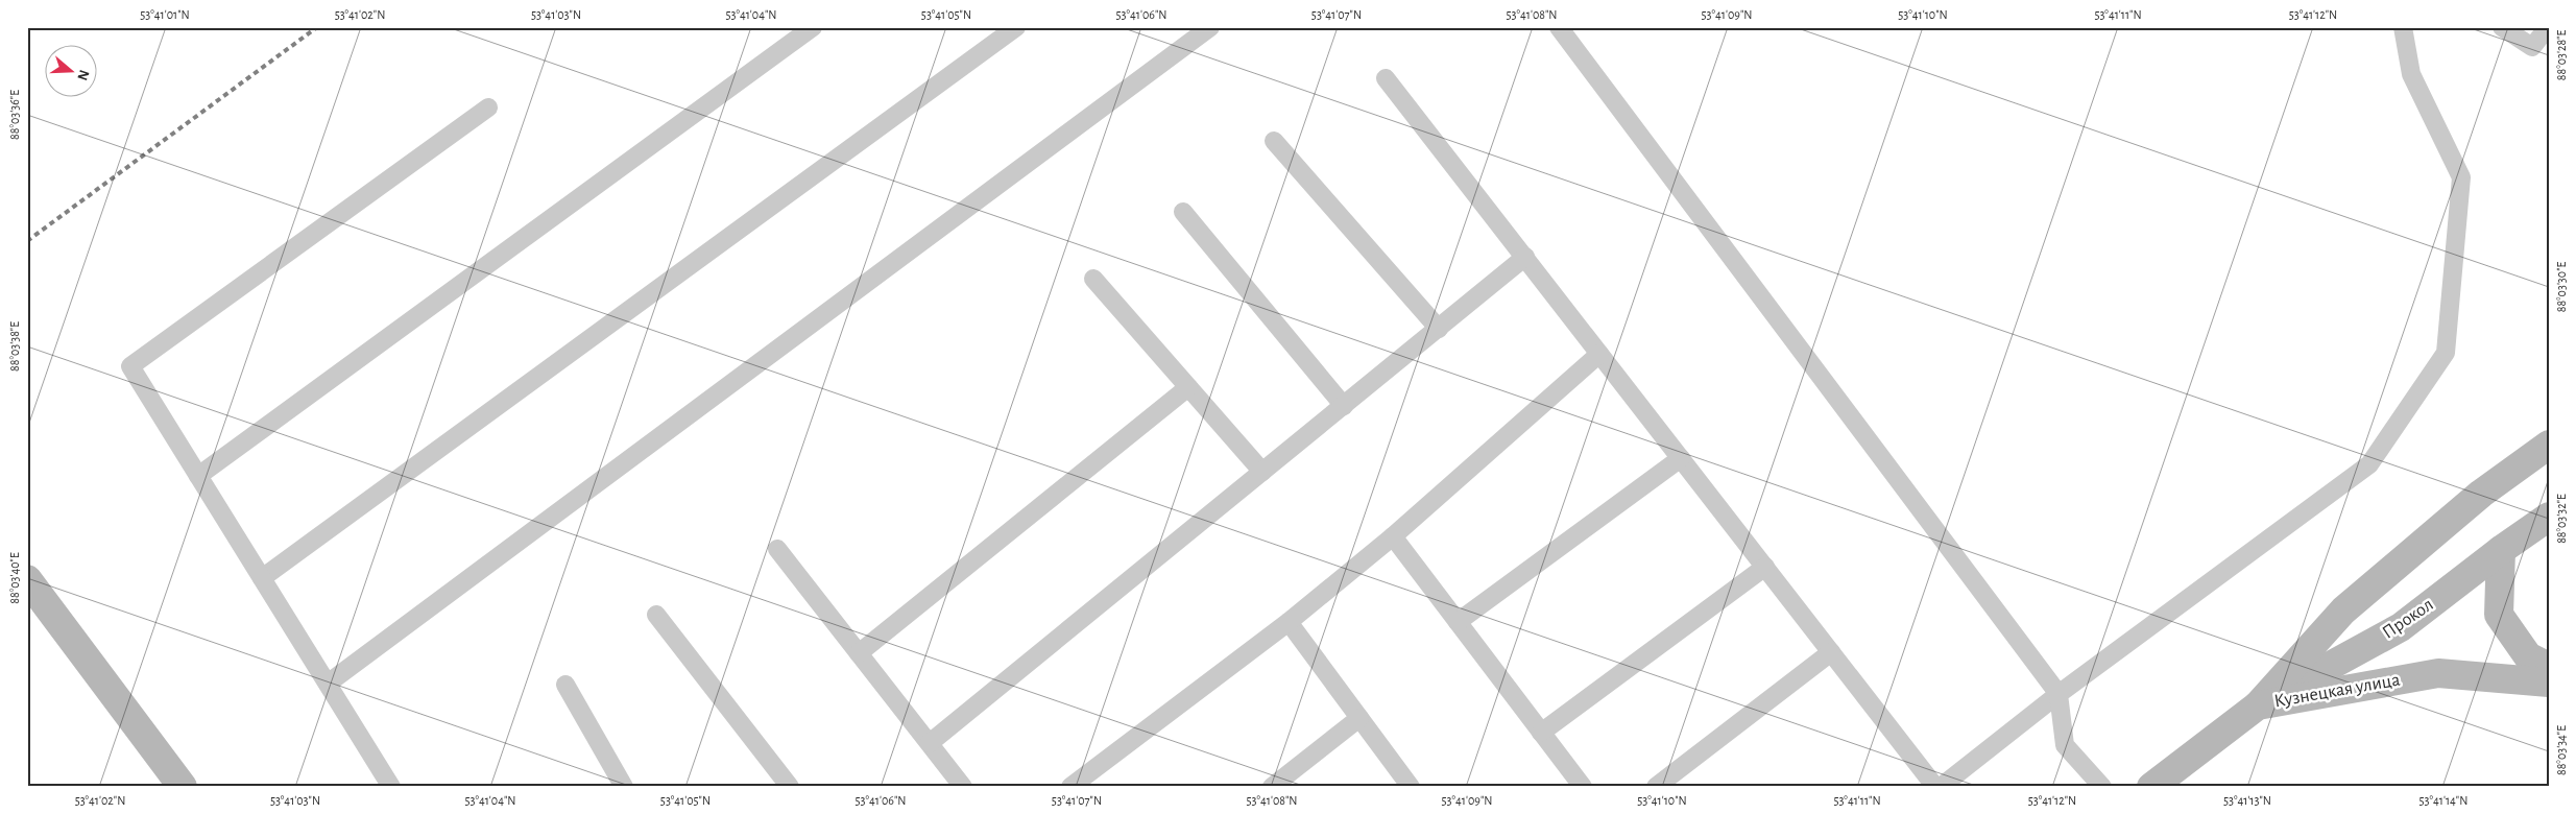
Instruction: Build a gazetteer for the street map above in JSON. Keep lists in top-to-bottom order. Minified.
{"streets":{"main road":["Прокол","Кузнецкая улица"]},"crossings":[["Прокол","Кузнецкая улица"]],"north":"right","coordinates":["53°41'01\"N","53°41'02\"N","53°41'03\"N","53°41'04\"N","53°41'05\"N","53°41'06\"N","53°41'07\"N","53°41'08\"N","53°41'09\"N","53°41'10\"N","53°41'11\"N","53°41'12\"N","88°03'28\"E","88°03'36\"E","88°03'30\"E","88°03'38\"E","88°03'32\"E","88°03'40\"E","88°03'34\"E","53°41'13\"N","53°41'14\"N"]}
